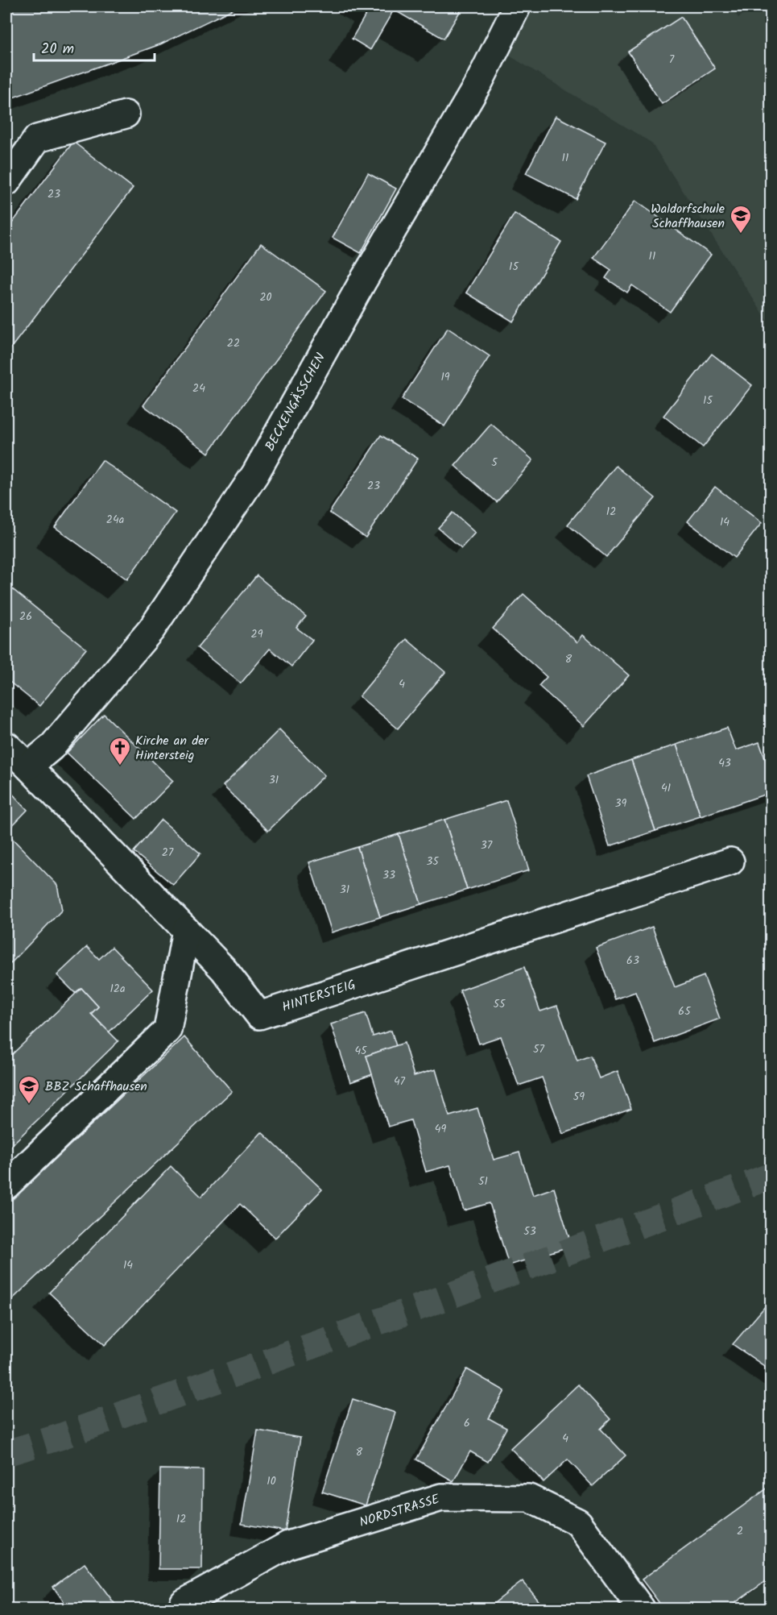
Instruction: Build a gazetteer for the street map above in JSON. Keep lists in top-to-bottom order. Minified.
{"streets":{"street":["BECKENGÄSSCHEN","HINTERSTEIG","NORDSTRASSE"]},"crossings":[["BECKENGÄSSCHEN","HINTERSTEIG"]],"places":{"school or university":["Waldorfschule Schaffhausen","BBZ Schaffhausen"],"church":["Kirche an der Hintersteig"]},"house_numbers":["7","11","23","11","15","20","22","19","24","15","5","23","12","24a","14","26","29","8","4","43","31","41","39","37","27","35","33","31","63","12a","55","65","57","45","47","59","49","51","53","14","6","4","8","10","12","2"],"scale_bar":"20 m"}
